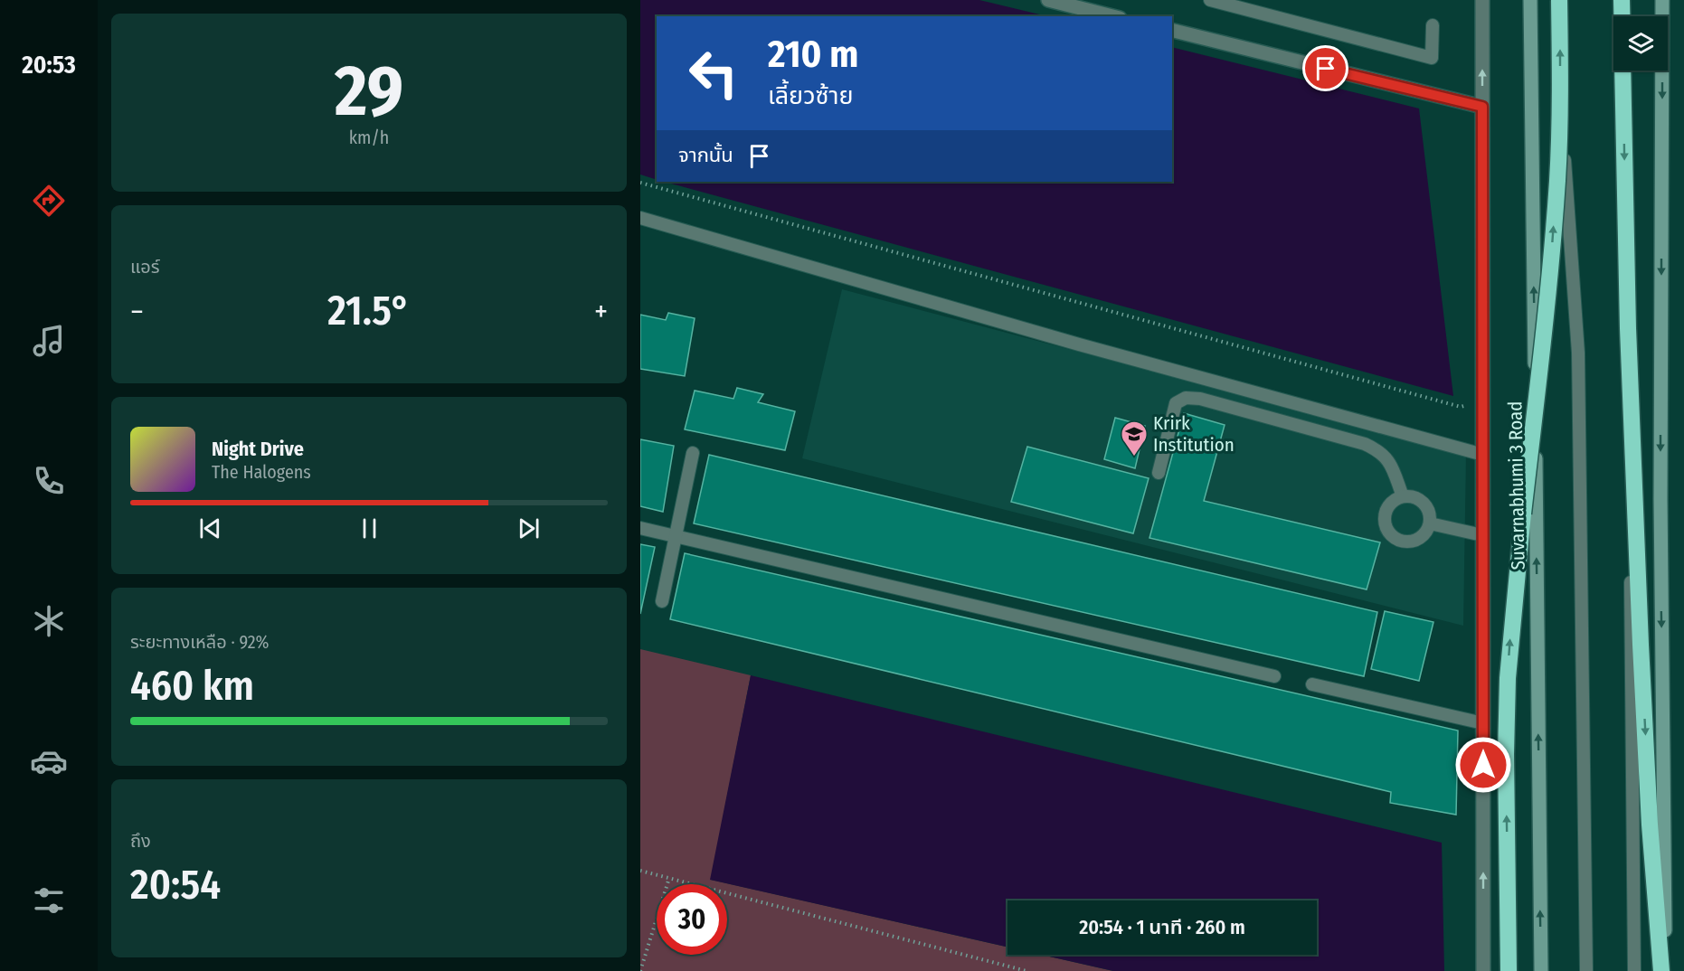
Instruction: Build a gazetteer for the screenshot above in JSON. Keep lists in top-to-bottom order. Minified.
{"streets":{"main road":["Suvarnabhumi 3 Road"]},"one_way":["Suvarnabhumi 3 Road"],"places":{"school or university":["Krirk Institution"]},"page":{"tabs":"20:53","tile":[["29","km/h"],"แอร์",["ระยะทางเหลือ · 92%","460 km"],["ถึง","20:54"]],"turn":["210 m","เลี้ยวซ้าย"],"then":"จากนั้น","heat":["−","21.5°","+"],"song":["Night Drive","The Halogens"],"limit":"30","trip":"20:54 · 1 นาที · 260 m"}}
